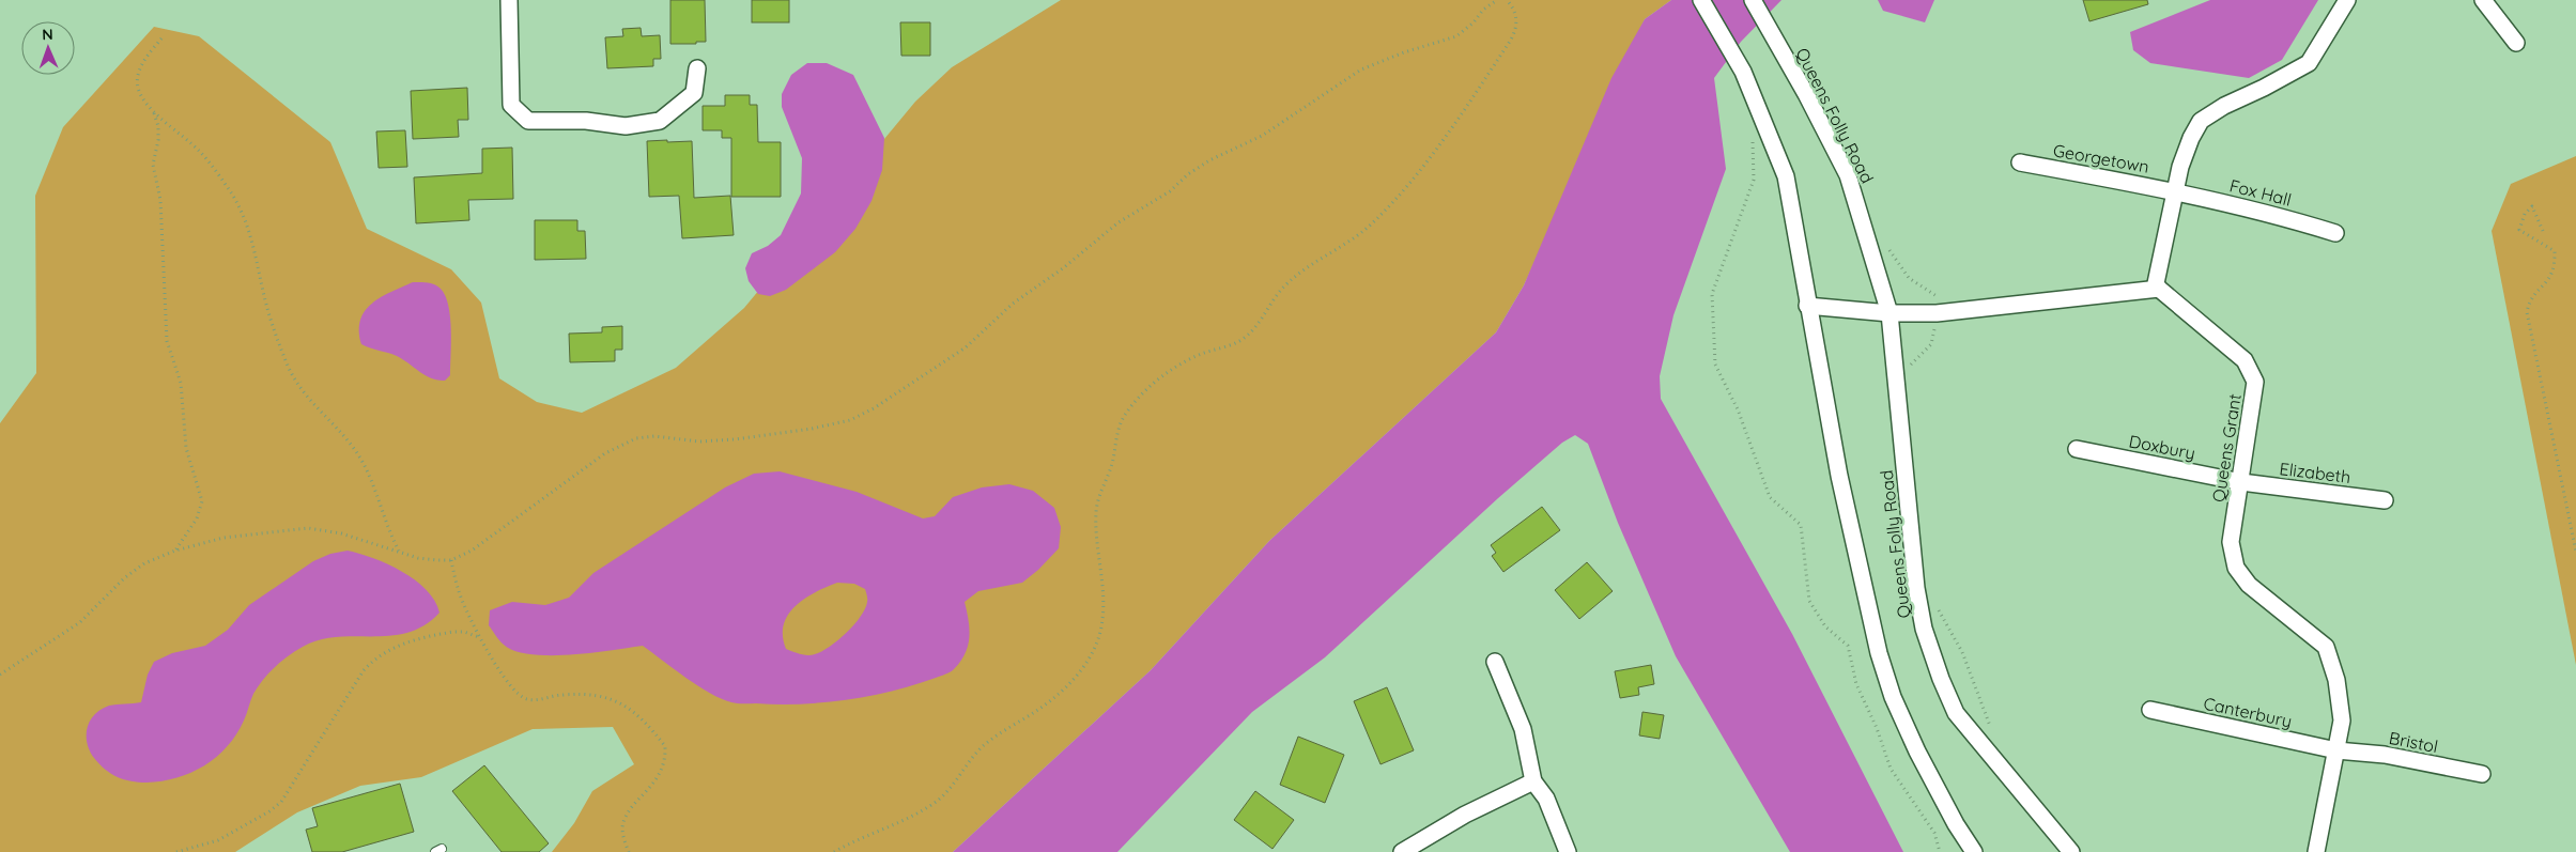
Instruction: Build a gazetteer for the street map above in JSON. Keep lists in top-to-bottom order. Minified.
{"streets":{"street":["Queens Folly Road","Georgetown","Fox Hall","Doxbury","Queens Grant","Elizabeth","Canterbury","Bristol"]},"crossings":[["Georgetown","Fox Hall"],["Doxbury","Queens Grant"],["Doxbury","Elizabeth"],["Queens Grant","Elizabeth"],["Queens Grant","Canterbury"],["Queens Grant","Bristol"],["Canterbury","Bristol"]],"north":"top"}
